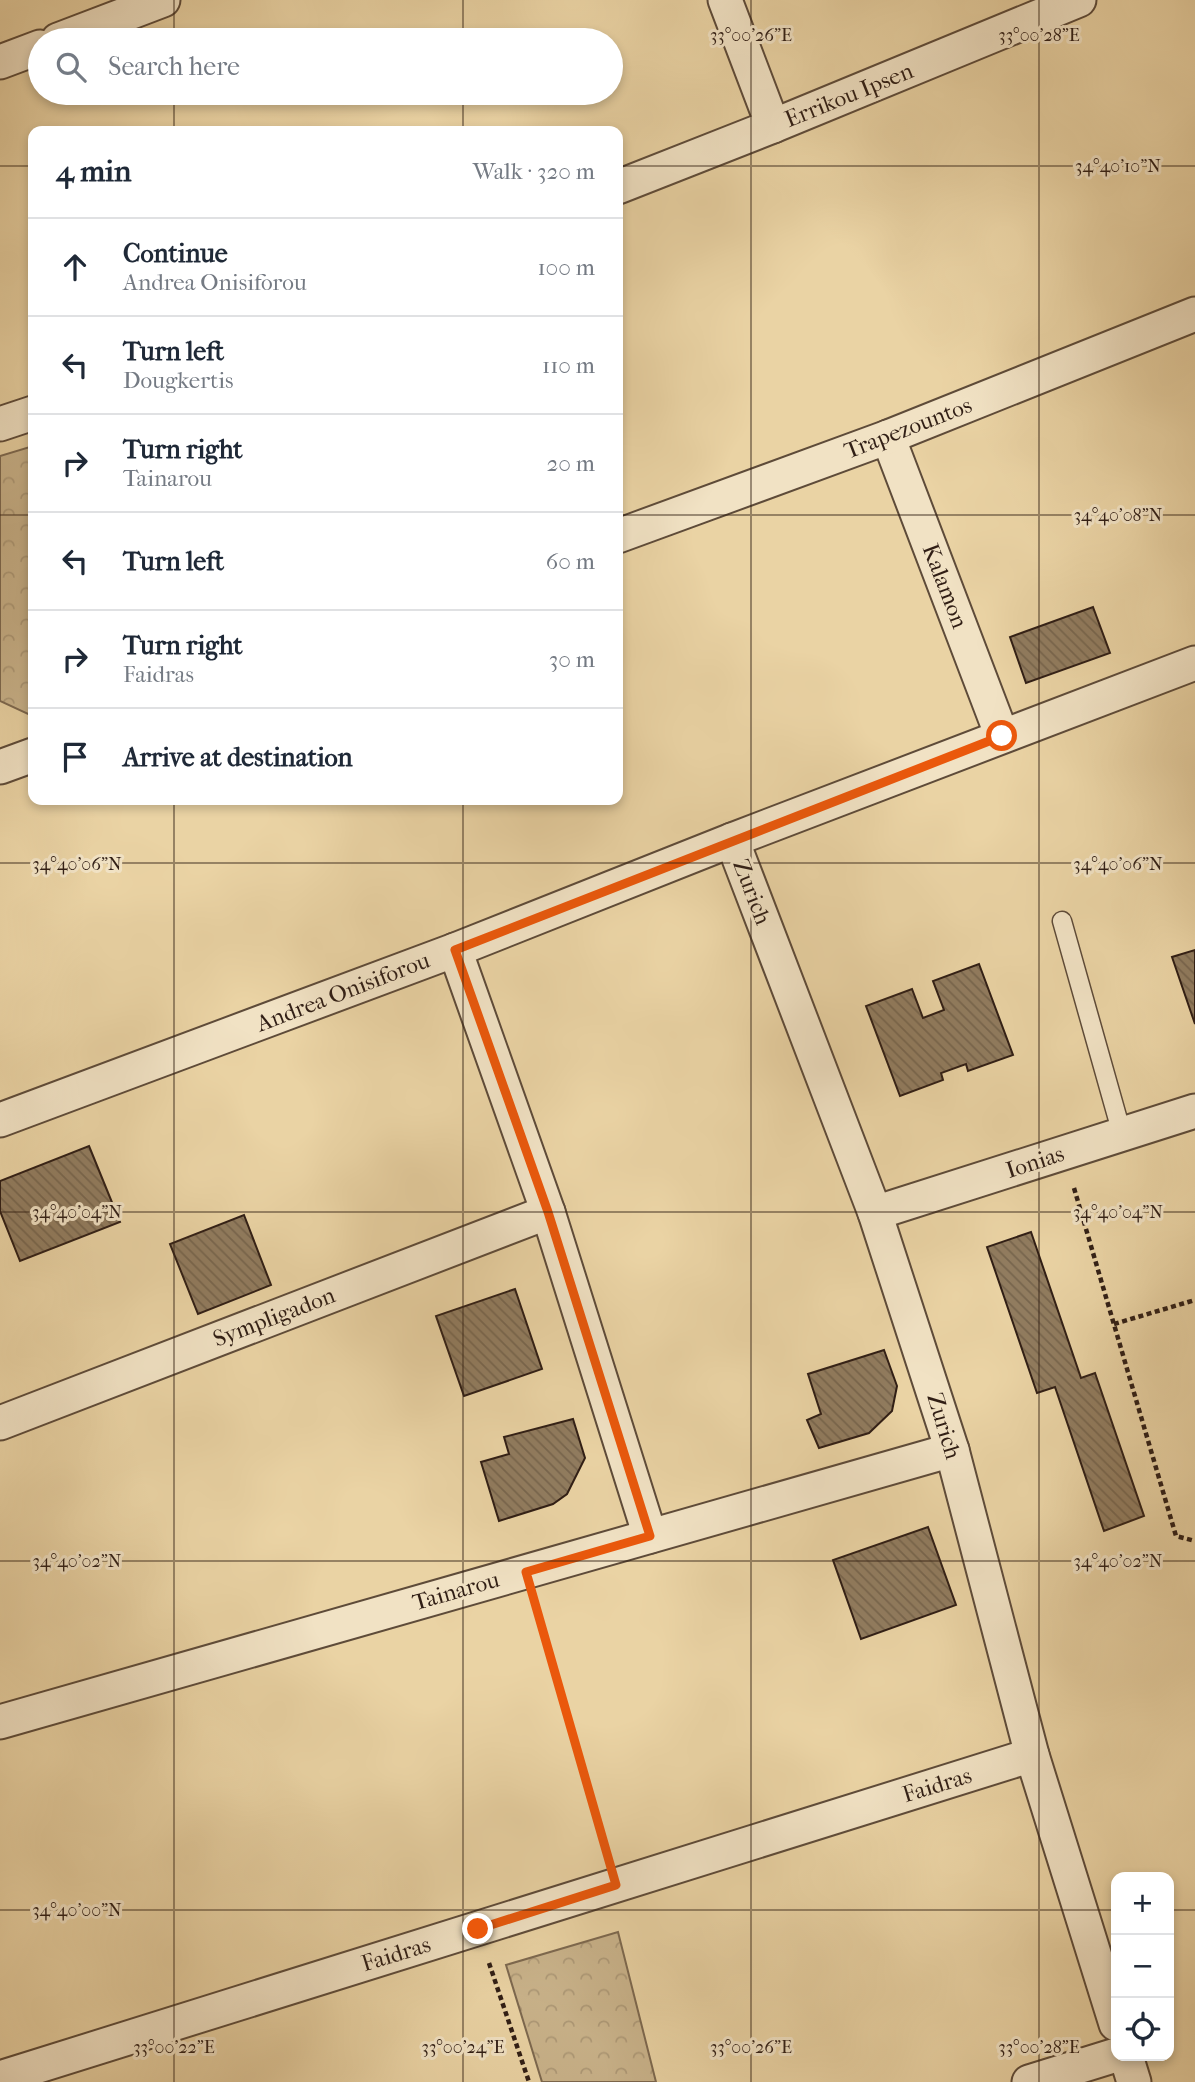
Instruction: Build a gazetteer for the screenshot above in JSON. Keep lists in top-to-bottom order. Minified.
{"streets":{"street":["Errikou Ipsen","Trapezountos","Kalamon","Zurich","Andrea Onisiforou","Ionias","Sympligadon","Tainarou","Faidras"]},"crossings":[["Trapezountos","Kalamon"],["Kalamon","Andrea Onisiforou"],["Zurich","Andrea Onisiforou"],["Zurich","Ionias"],["Zurich","Tainarou"],["Zurich","Faidras"]],"page":{"search":"Search here","heading":["4 min","Walk · 320 m"],"list":[["Continue","Andrea Onisiforou","100 m"],["Turn left","Dougkertis","110 m"],["Turn right","Tainarou","20 m"],["Turn left","60 m"],["Turn right","Faidras","30 m"],"Arrive at destination"],"map_buttons":["+","−"]},"coordinates":["33°00'26\"E","33°00'28\"E","34°40'10\"N","34°40'08\"N","34°40'06\"N","34°40'04\"N","34°40'02\"N","34°40'00\"N","33°00'22\"E","33°00'24\"E"]}
